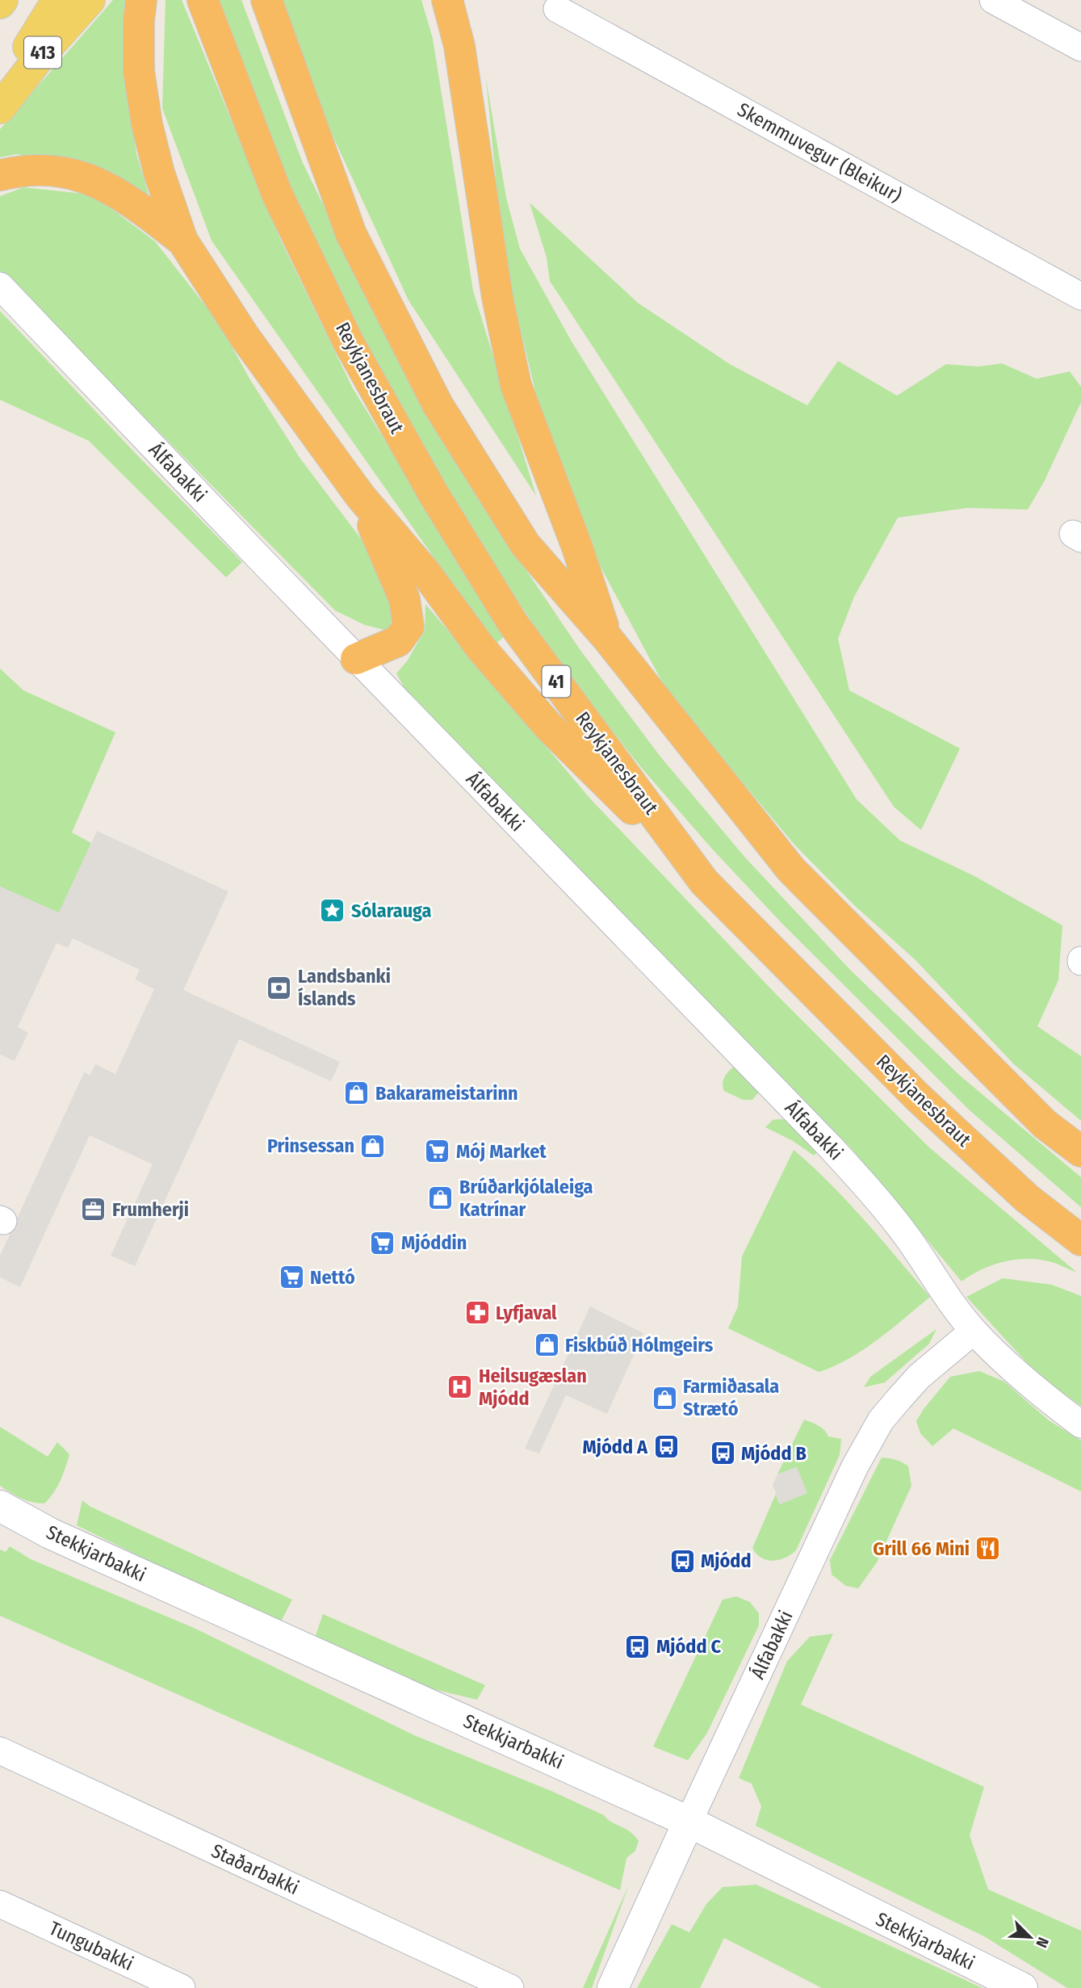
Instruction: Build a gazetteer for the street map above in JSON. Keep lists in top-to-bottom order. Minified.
{"streets":{"highway":["Reykjanesbraut","41"],"main road":["413"],"street":["Skemmuvegur (Bleikur)","Álfabakki","Stekkjarbakki","Staðarbakki","Tungubakki"]},"crossings":[["Álfabakki","Stekkjarbakki"]],"places":{"place":["Sólarauga"],"bank":["Landsbanki Íslands"],"shop":["Bakarameistarinn","Prinsessan","Brúðarkjólaleiga Katrínar","Fiskbúð Hólmgeirs","Farmiðasala Strætó"],"supermarket":["Mój Market","Mjóddin","Nettó"],"office":["Frumherji"],"pharmacy":["Lyfjaval"],"hospital":["Heilsugæslan Mjódd"],"bus stop":["Mjódd A","Mjódd B","Mjódd","Mjódd C"],"restaurant":["Grill 66 Mini"]},"north":"bottom right"}
